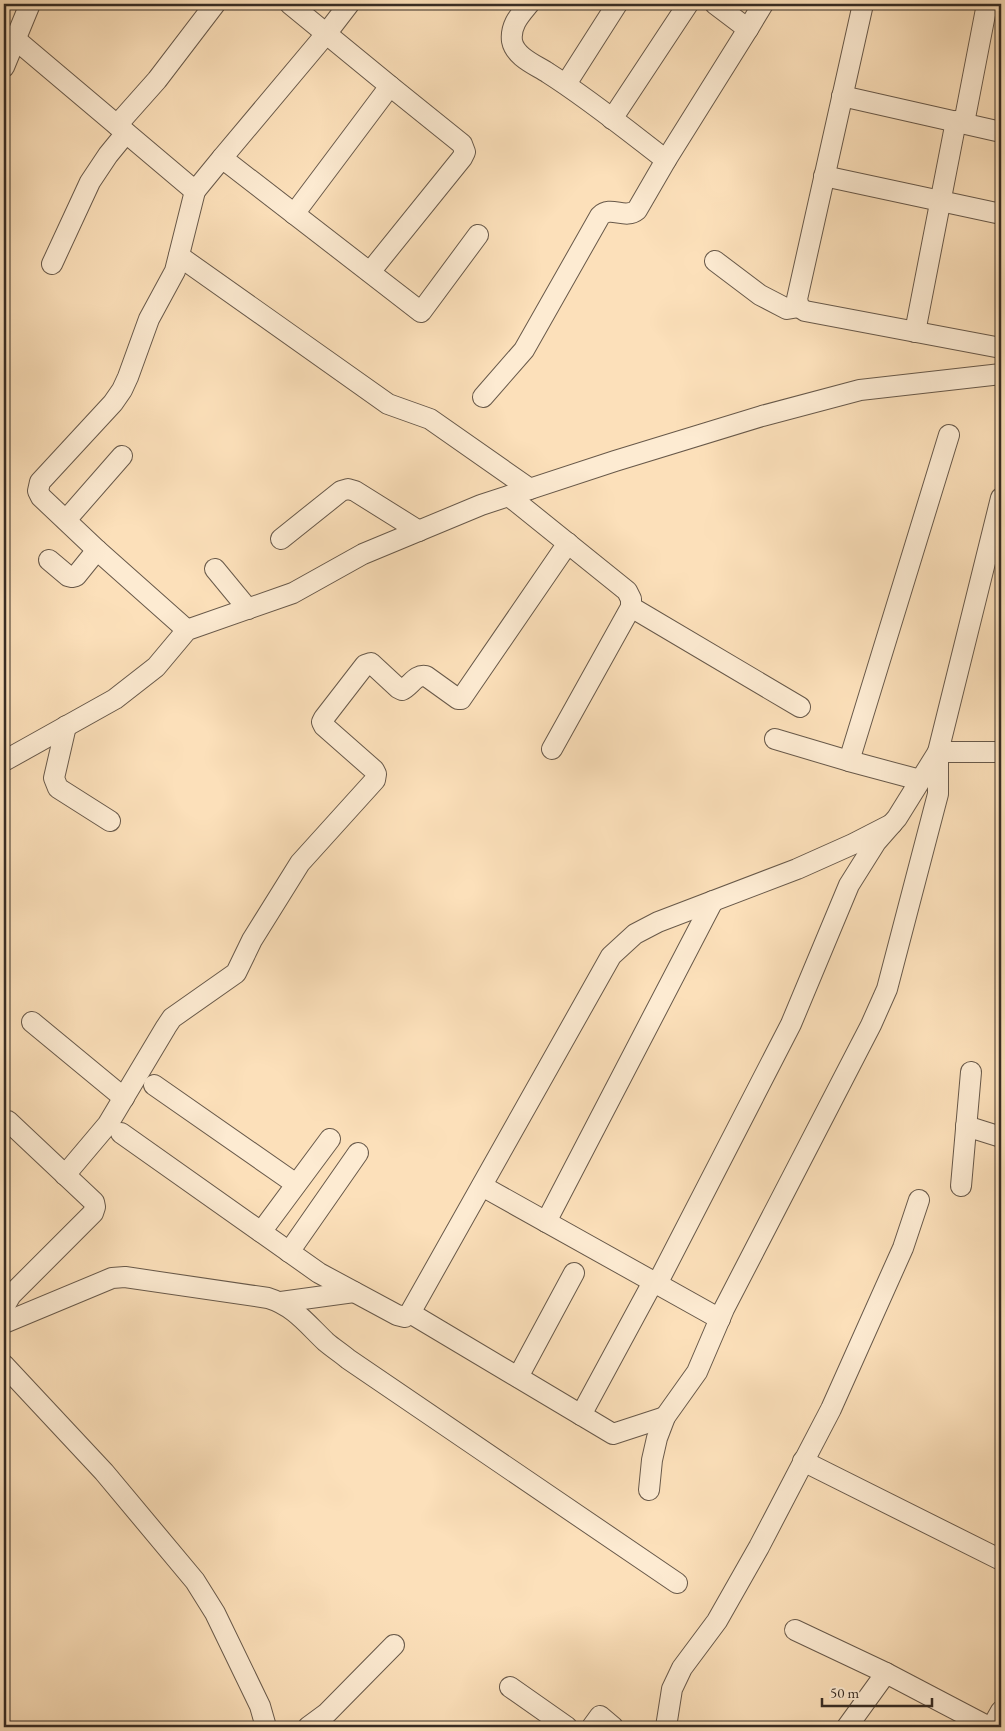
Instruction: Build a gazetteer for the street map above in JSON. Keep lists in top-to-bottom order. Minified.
{"scale_bar":"50 m"}
